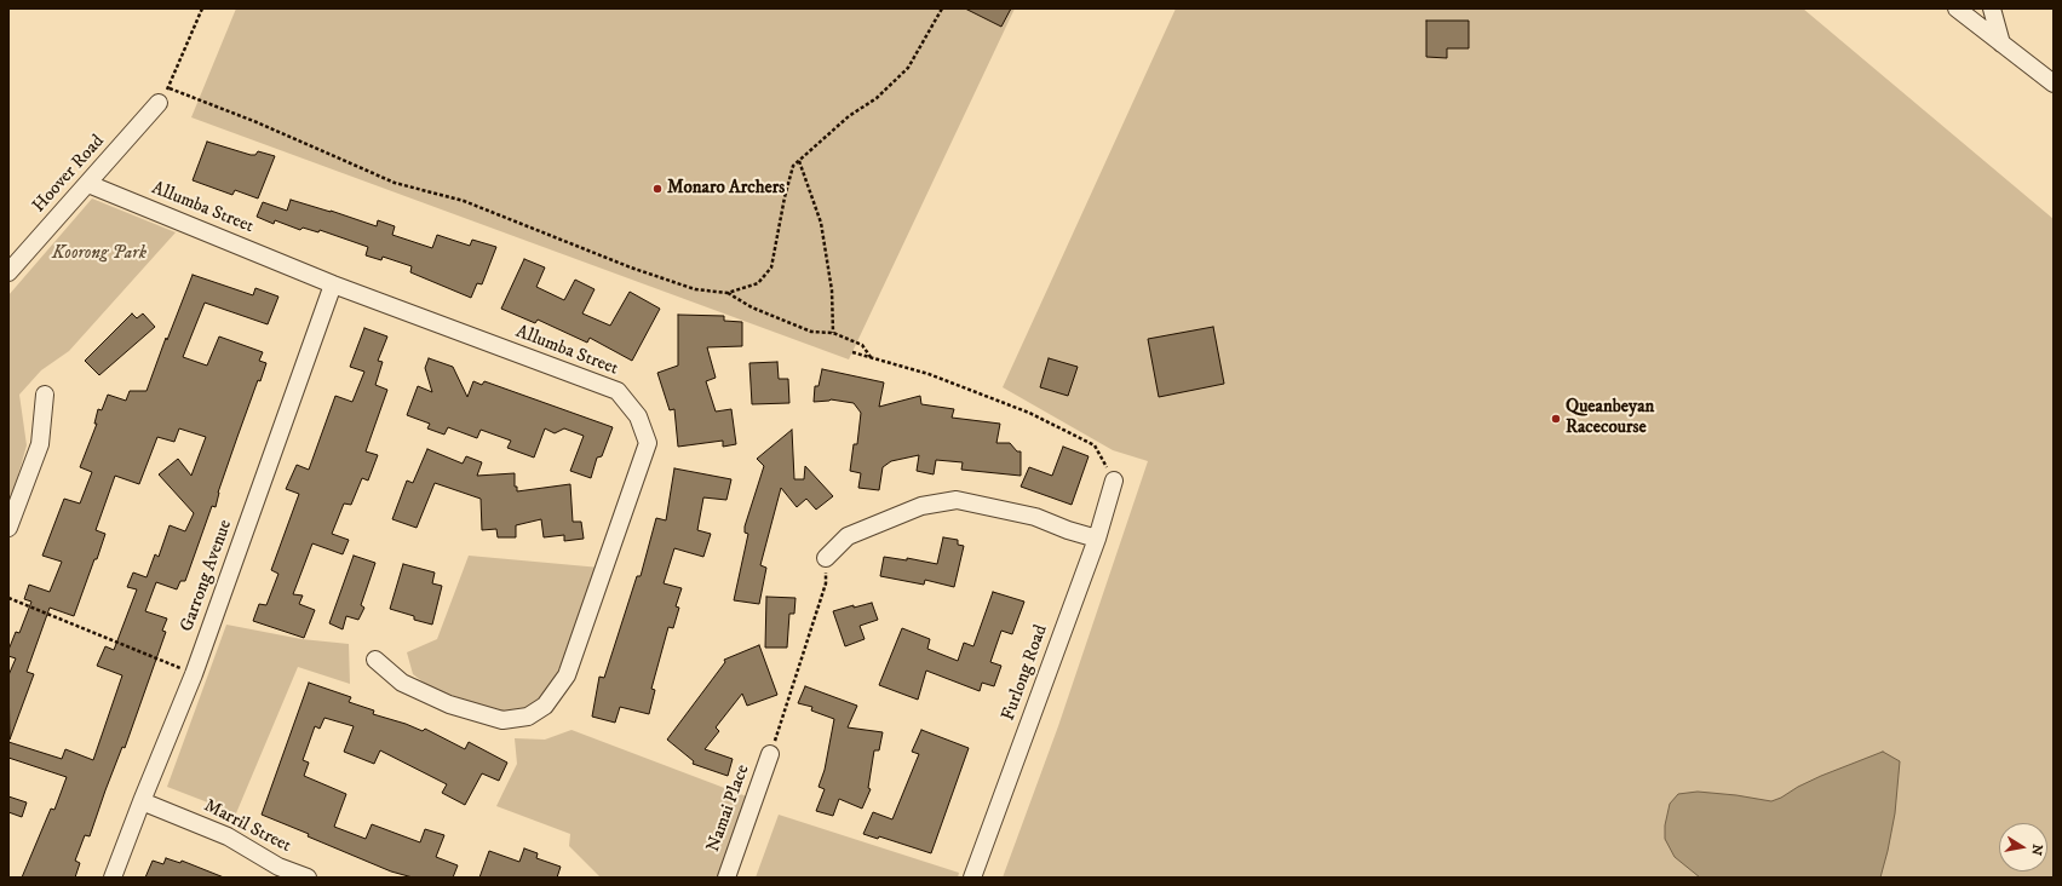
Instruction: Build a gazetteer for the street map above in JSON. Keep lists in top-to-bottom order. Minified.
{"streets":{"street":["Hoover Road","Allumba Street","Garrong Avenue","Furlong Road","Namai Place","Marril Street"]},"crossings":[["Hoover Road","Allumba Street"],["Allumba Street","Garrong Avenue"],["Garrong Avenue","Marril Street"]],"parks":["Koorong Park"],"places":["Monaro Archers","Queanbeyan Racecourse"],"north":"right"}
